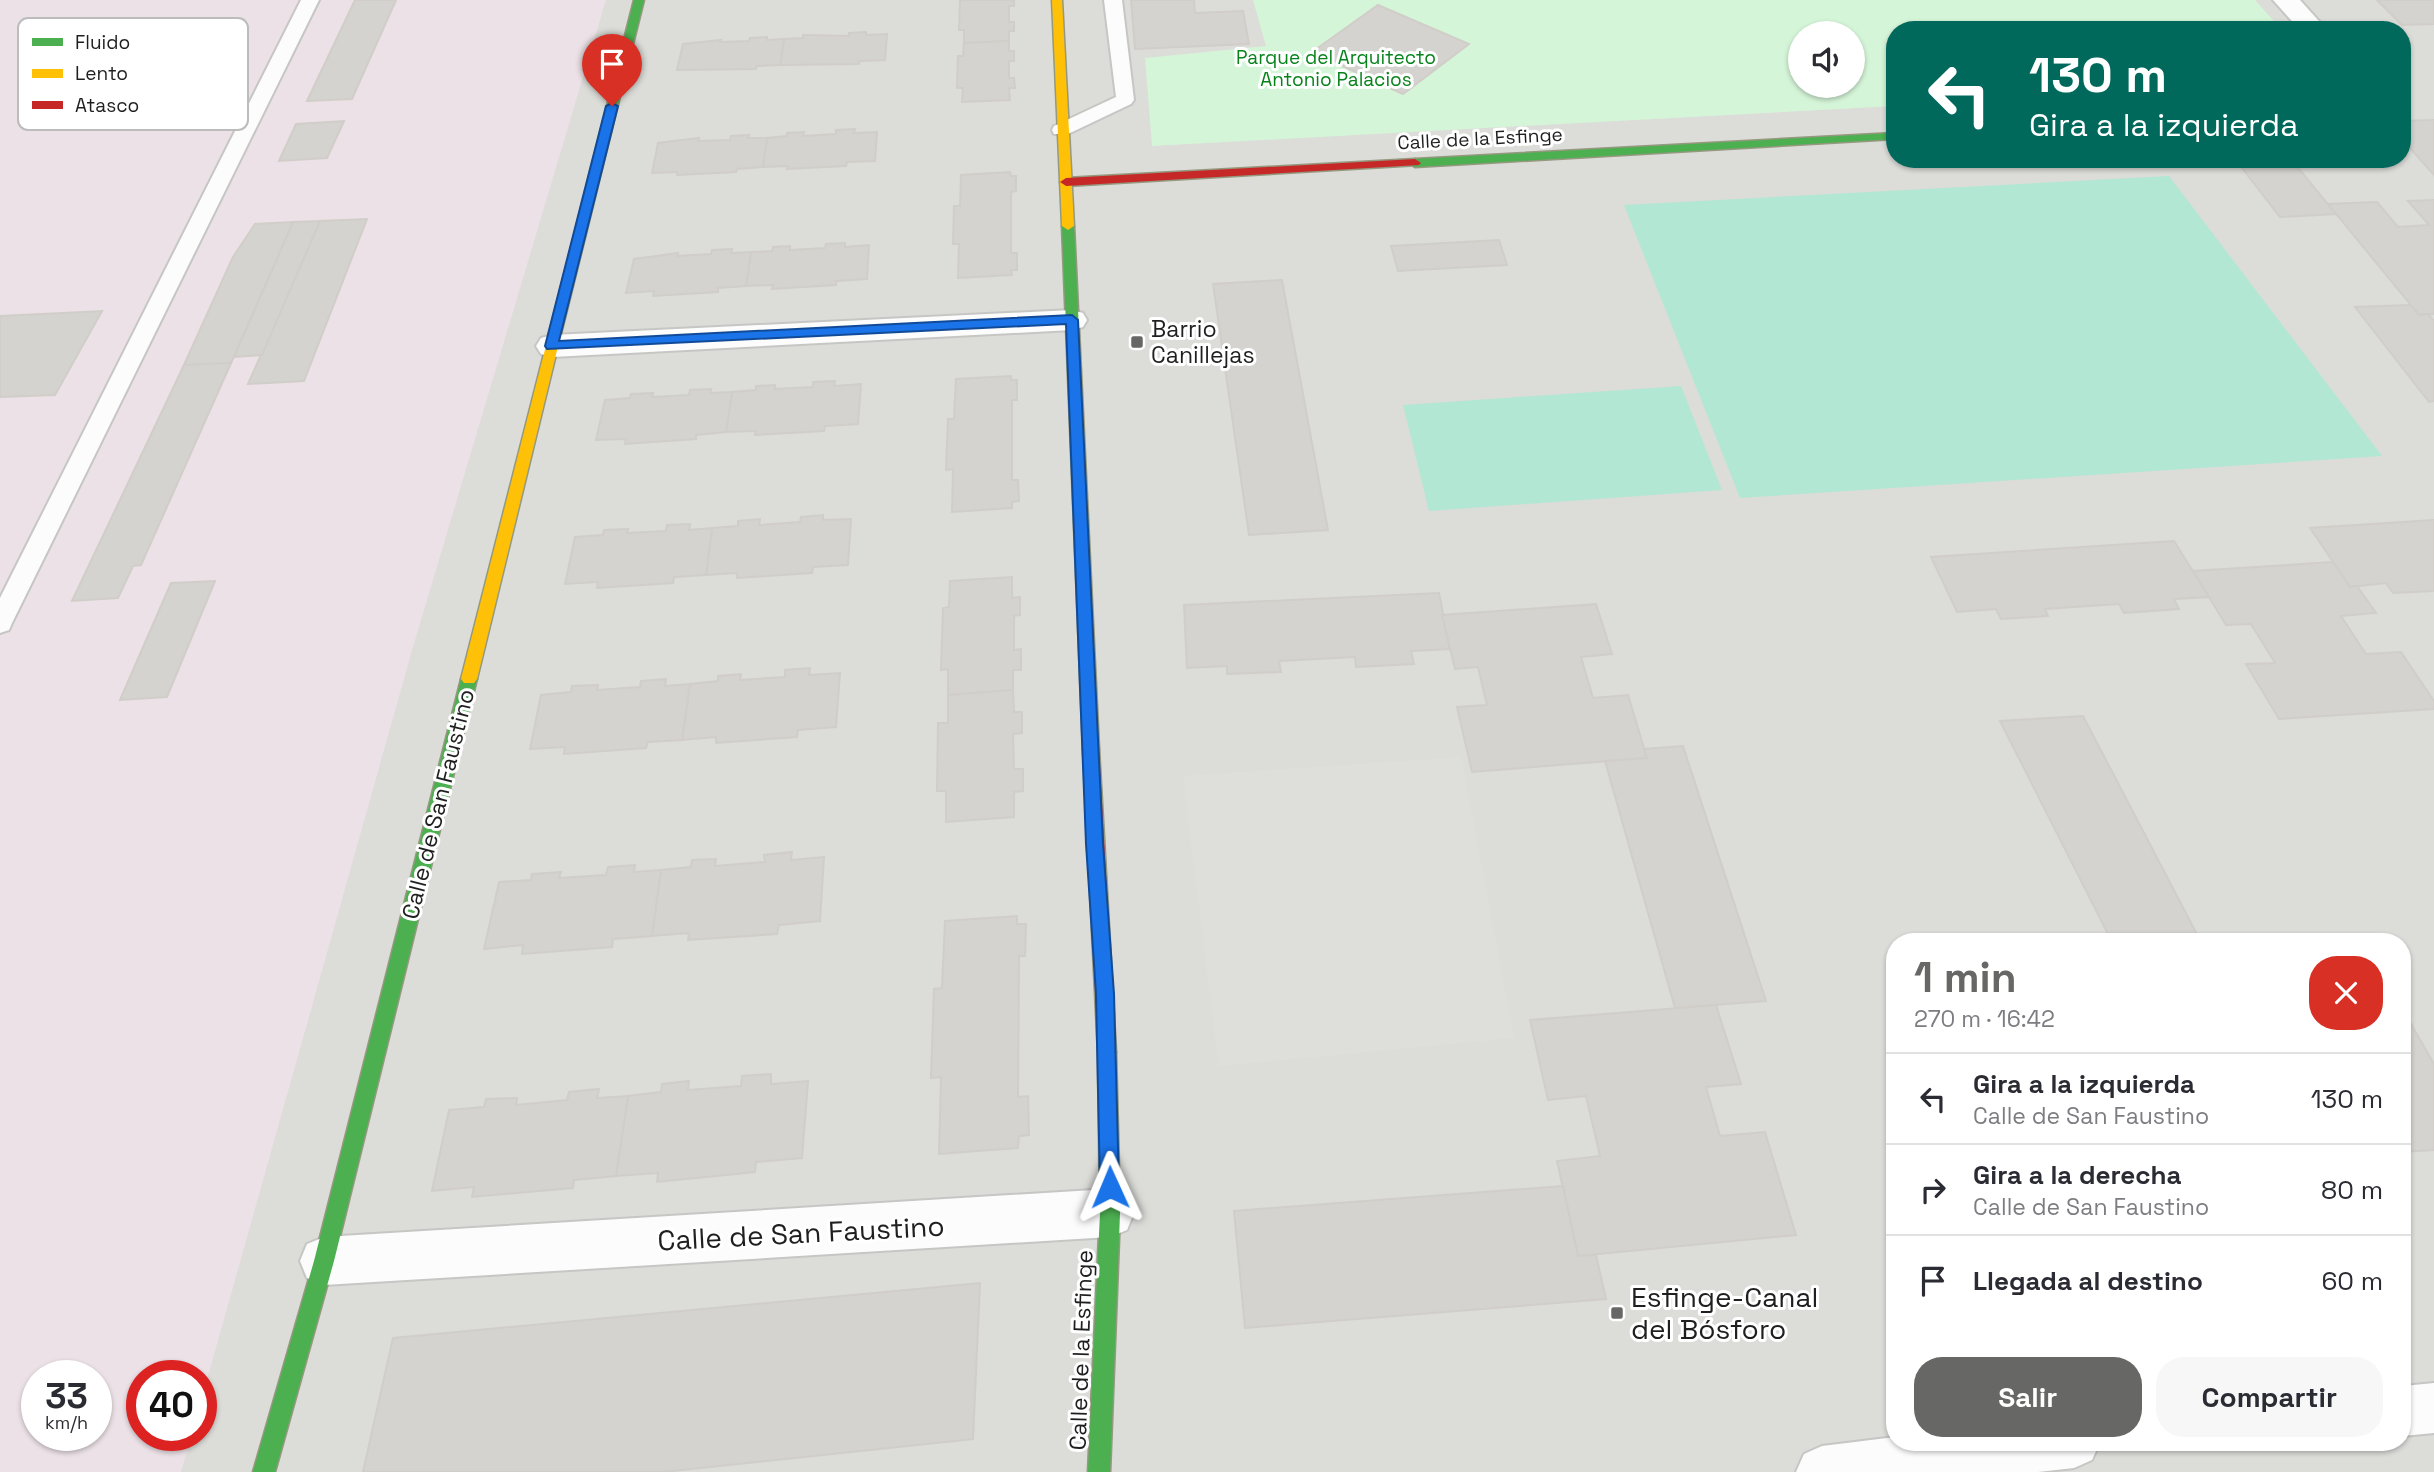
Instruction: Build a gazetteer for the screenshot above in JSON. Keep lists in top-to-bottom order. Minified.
{"streets":{"street":["Calle de la Esfinge","Calle de San Faustino"]},"crossings":[["Calle de la Esfinge","Calle de San Faustino"]],"parks":["Parque del Arquitecto Antonio Palacios"],"places":{"transit":["Barrio Canillejas","Esfinge-Canal del Bósforo"]},"legend":["Fluido","Lento","Atasco"],"page":{"turn":["130 m","Gira a la izquierda"],"heading":["1 min","270 m · 16:42"],"list":[{"name":"Gira a la izquierda","note":"Calle de San Faustino","value":"130 m"},{"name":"Gira a la derecha","note":"Calle de San Faustino","value":"80 m"},{"name":"Llegada al destino","value":"60 m"}],"buttons":["Salir","Compartir"],"speed":"33 km/h","limit":"40"}}
